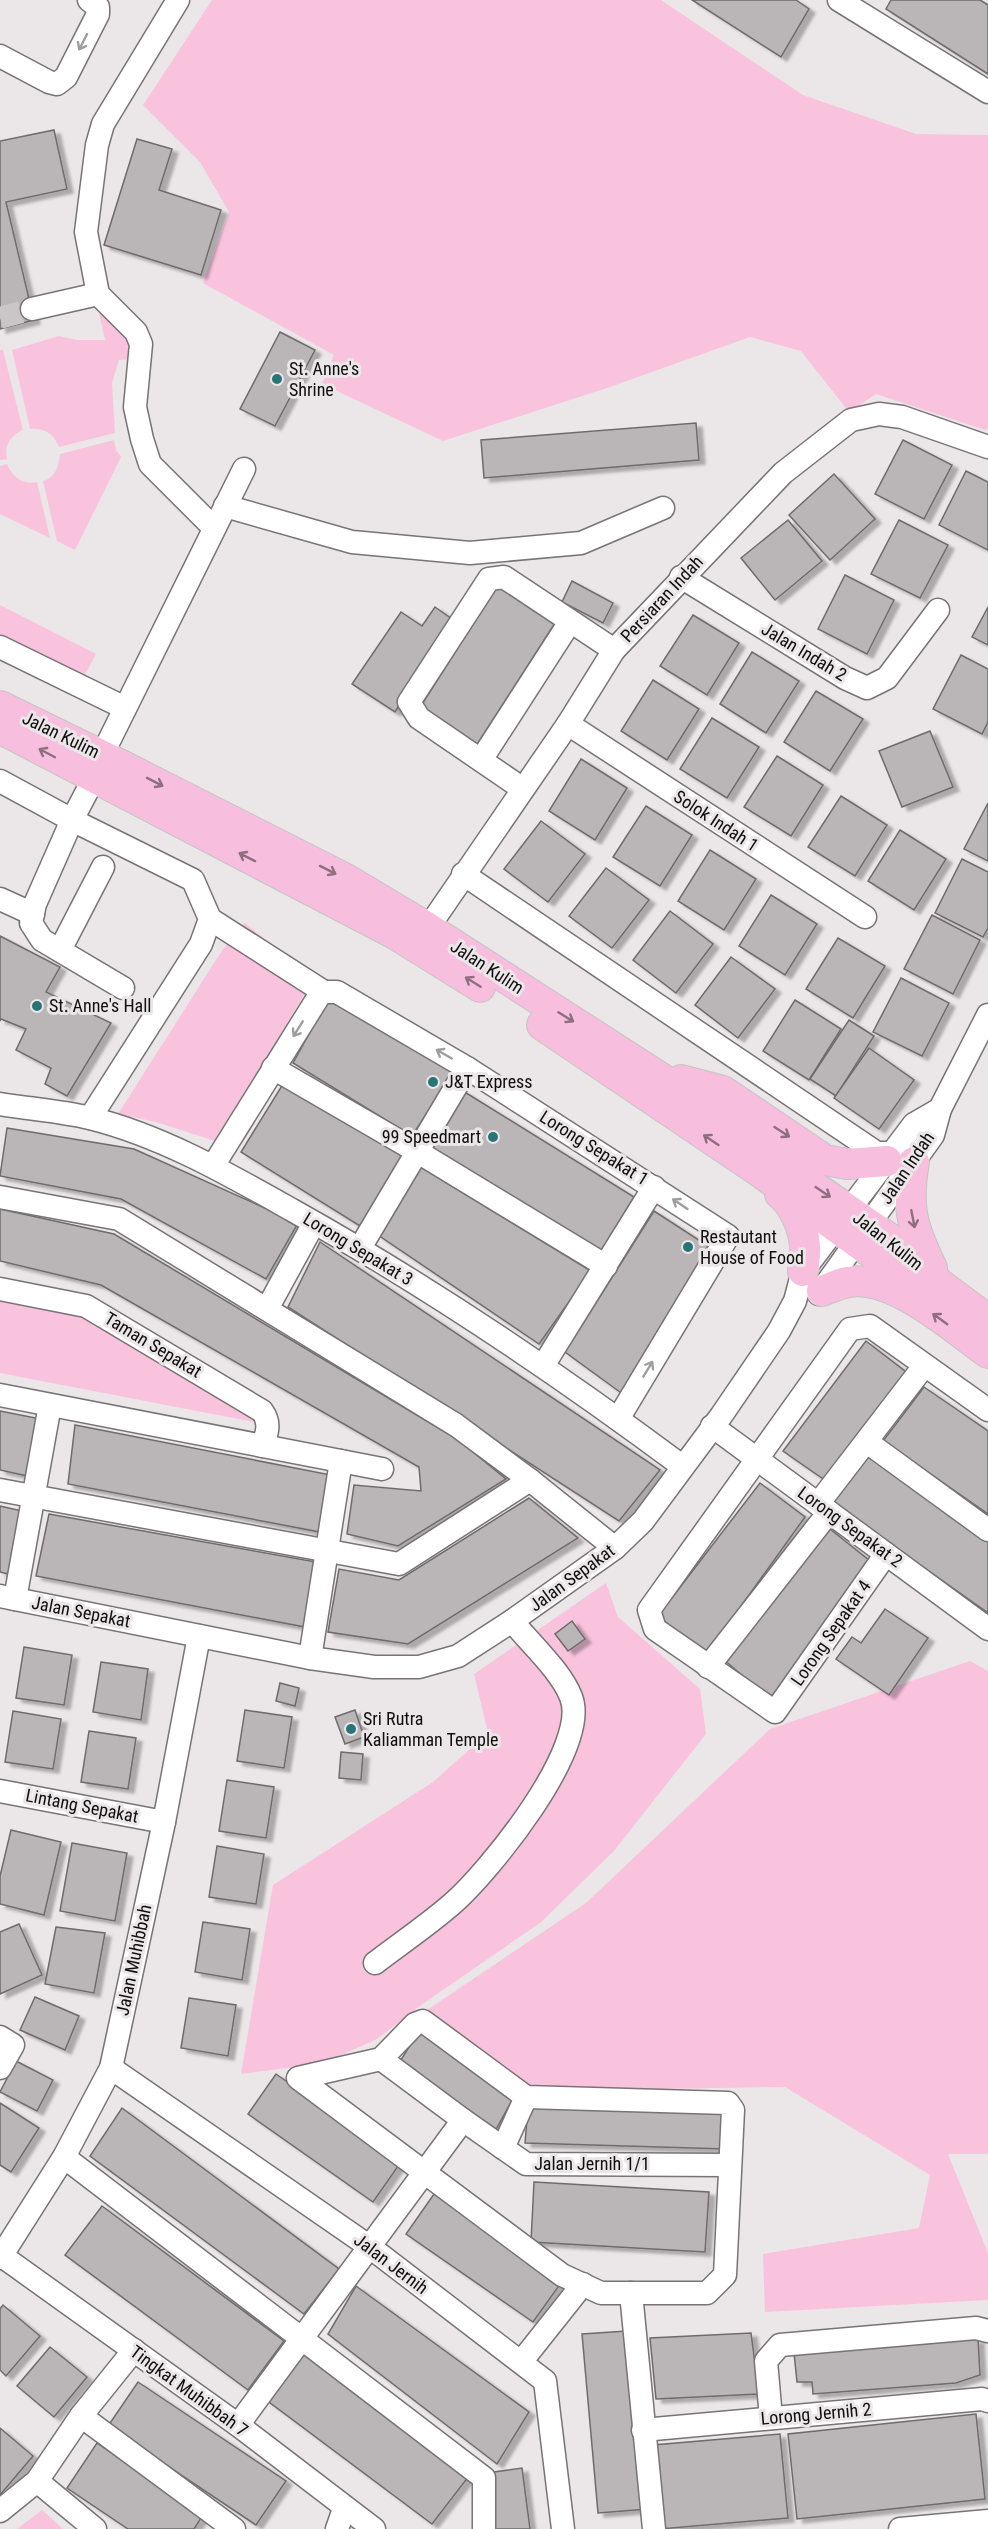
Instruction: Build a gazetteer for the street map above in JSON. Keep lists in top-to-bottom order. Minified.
{"streets":{"main road":["Jalan Kulim"],"street":["Persiaran Indah","Jalan Indah 2","Solok Indah 1","Lorong Sepakat 1","Jalan Indah","Lorong Sepakat 3","Taman Sepakat","Lorong Sepakat 2","Jalan Sepakat","Lorong Sepakat 4","Lintang Sepakat","Jalan Muhibbah","Jalan Jernih 1/1","Jalan Jernih","Tingkat Muhibbah 7","Lorong Jernih 2"]},"crossings":[["Persiaran Indah","Jalan Indah 2"],["Persiaran Indah","Jalan Kulim"],["Persiaran Indah","Solok Indah 1"],["Jalan Kulim","Jalan Indah"],["Jalan Kulim","Jalan Sepakat"],["Lorong Sepakat 1","Lorong Sepakat 3"],["Jalan Indah","Jalan Sepakat"],["Lorong Sepakat 3","Jalan Sepakat"],["Lorong Sepakat 2","Jalan Sepakat"],["Lorong Sepakat 2","Lorong Sepakat 4"],["Jalan Sepakat","Jalan Muhibbah"],["Lintang Sepakat","Jalan Muhibbah"],["Jalan Muhibbah","Jalan Jernih"],["Jalan Muhibbah","Tingkat Muhibbah 7"]],"places":["St. Anne's Shrine","St. Anne's Hall","J&T Express","99 Speedmart","Restautant House of Food","Sri Rutra Kaliamman Temple"]}
